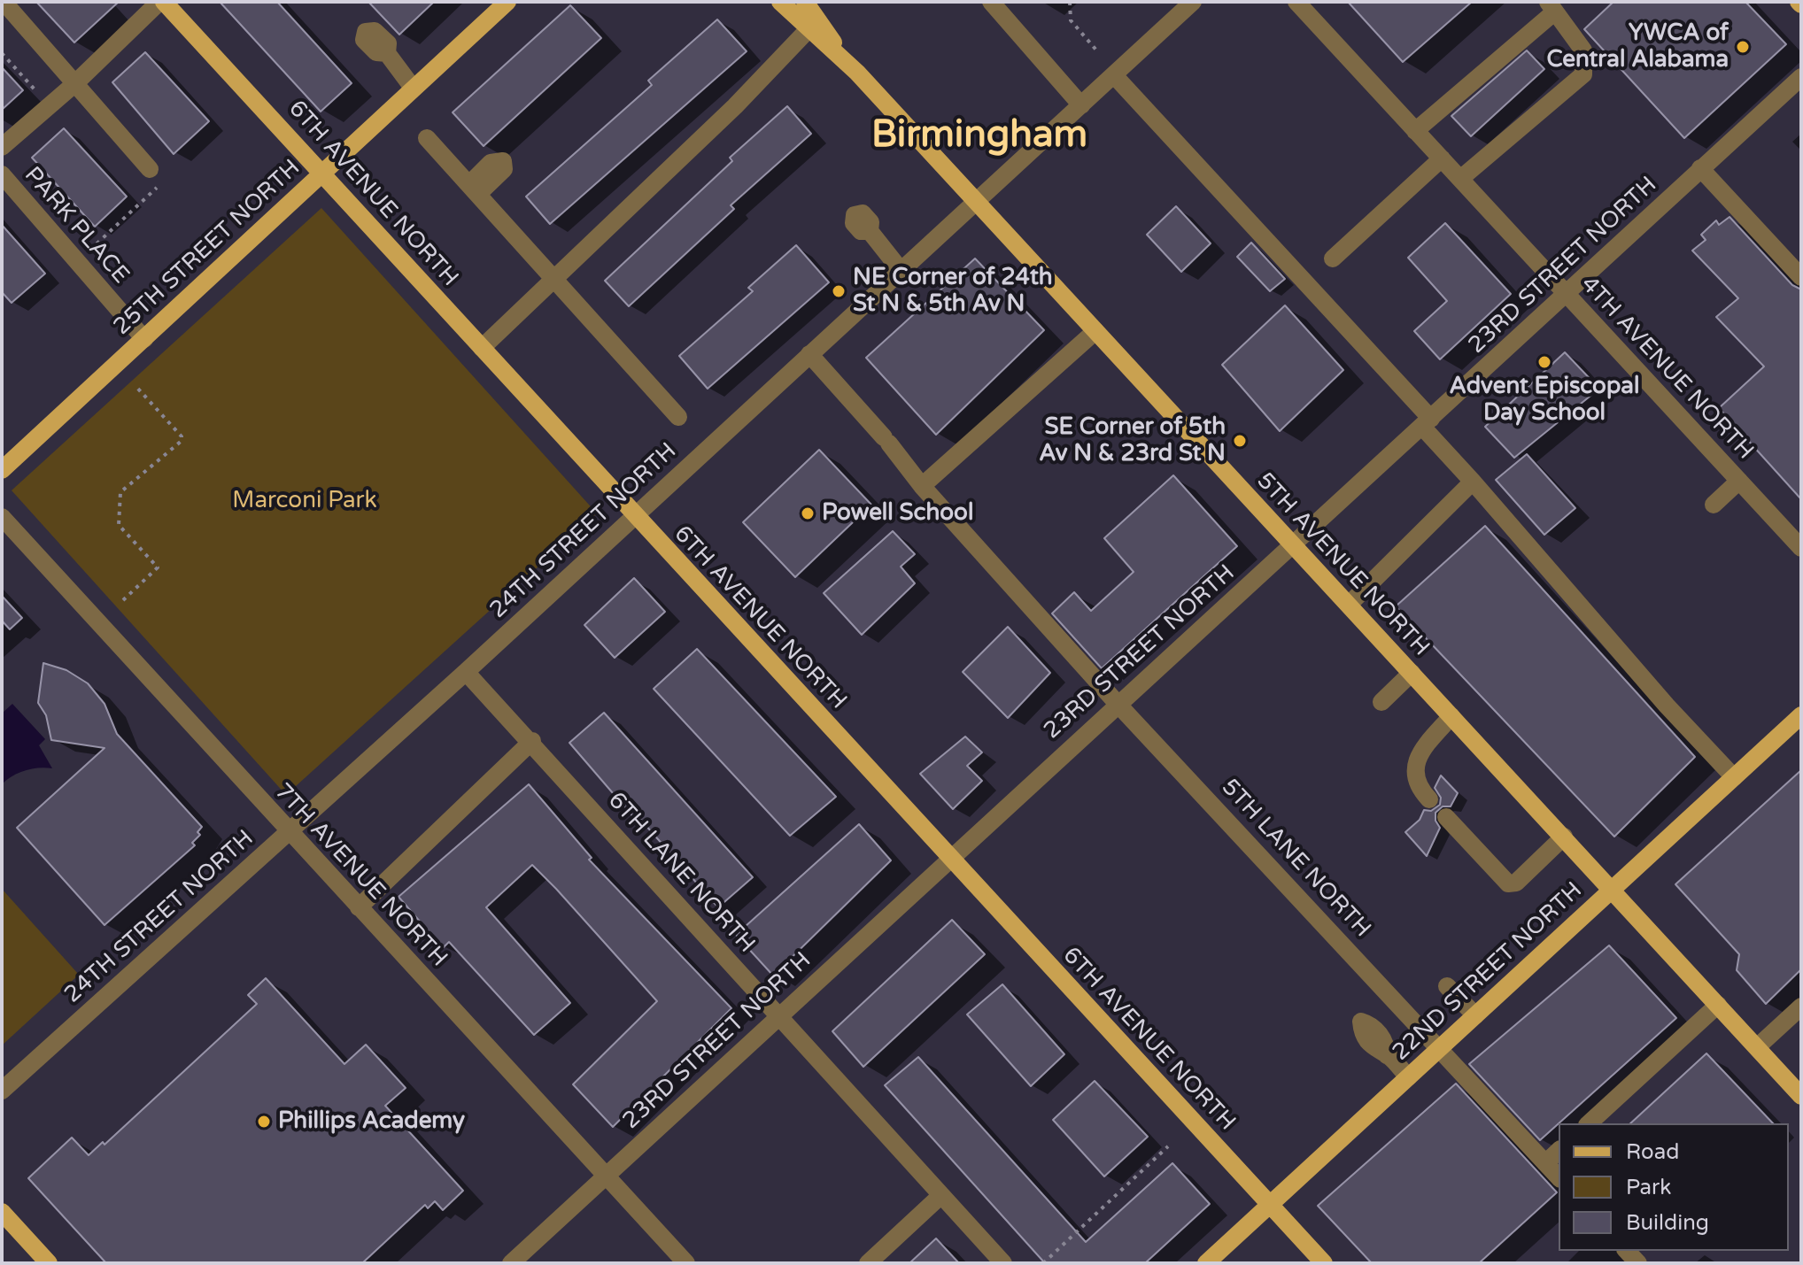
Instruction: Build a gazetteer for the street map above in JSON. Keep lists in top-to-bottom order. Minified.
{"streets":{"main road":["6TH AVENUE NORTH","25TH STREET NORTH","5TH AVENUE NORTH","22ND STREET NORTH"],"street":["PARK PLACE","23RD STREET NORTH","4TH AVENUE NORTH","24TH STREET NORTH","5TH LANE NORTH","6TH LANE NORTH","7TH AVENUE NORTH"]},"crossings":[["6TH AVENUE NORTH","25TH STREET NORTH"],["6TH AVENUE NORTH","23RD STREET NORTH"],["6TH AVENUE NORTH","24TH STREET NORTH"],["6TH AVENUE NORTH","22ND STREET NORTH"],["PARK PLACE","25TH STREET NORTH"],["23RD STREET NORTH","4TH AVENUE NORTH"],["23RD STREET NORTH","5TH AVENUE NORTH"],["23RD STREET NORTH","5TH LANE NORTH"],["23RD STREET NORTH","6TH LANE NORTH"],["23RD STREET NORTH","7TH AVENUE NORTH"],["24TH STREET NORTH","5TH AVENUE NORTH"],["24TH STREET NORTH","5TH LANE NORTH"],["24TH STREET NORTH","6TH LANE NORTH"],["24TH STREET NORTH","7TH AVENUE NORTH"],["5TH AVENUE NORTH","22ND STREET NORTH"],["5TH LANE NORTH","22ND STREET NORTH"]],"districts":["Birmingham"],"parks":["Marconi Park"],"places":["YWCA of Central Alabama","NE Corner of 24th St N & 5th Av N","Advent Episcopal Day School","SE Corner of 5th Av N & 23rd St N","Powell School","Phillips Academy"],"legend":["Road","Park","Building"]}
